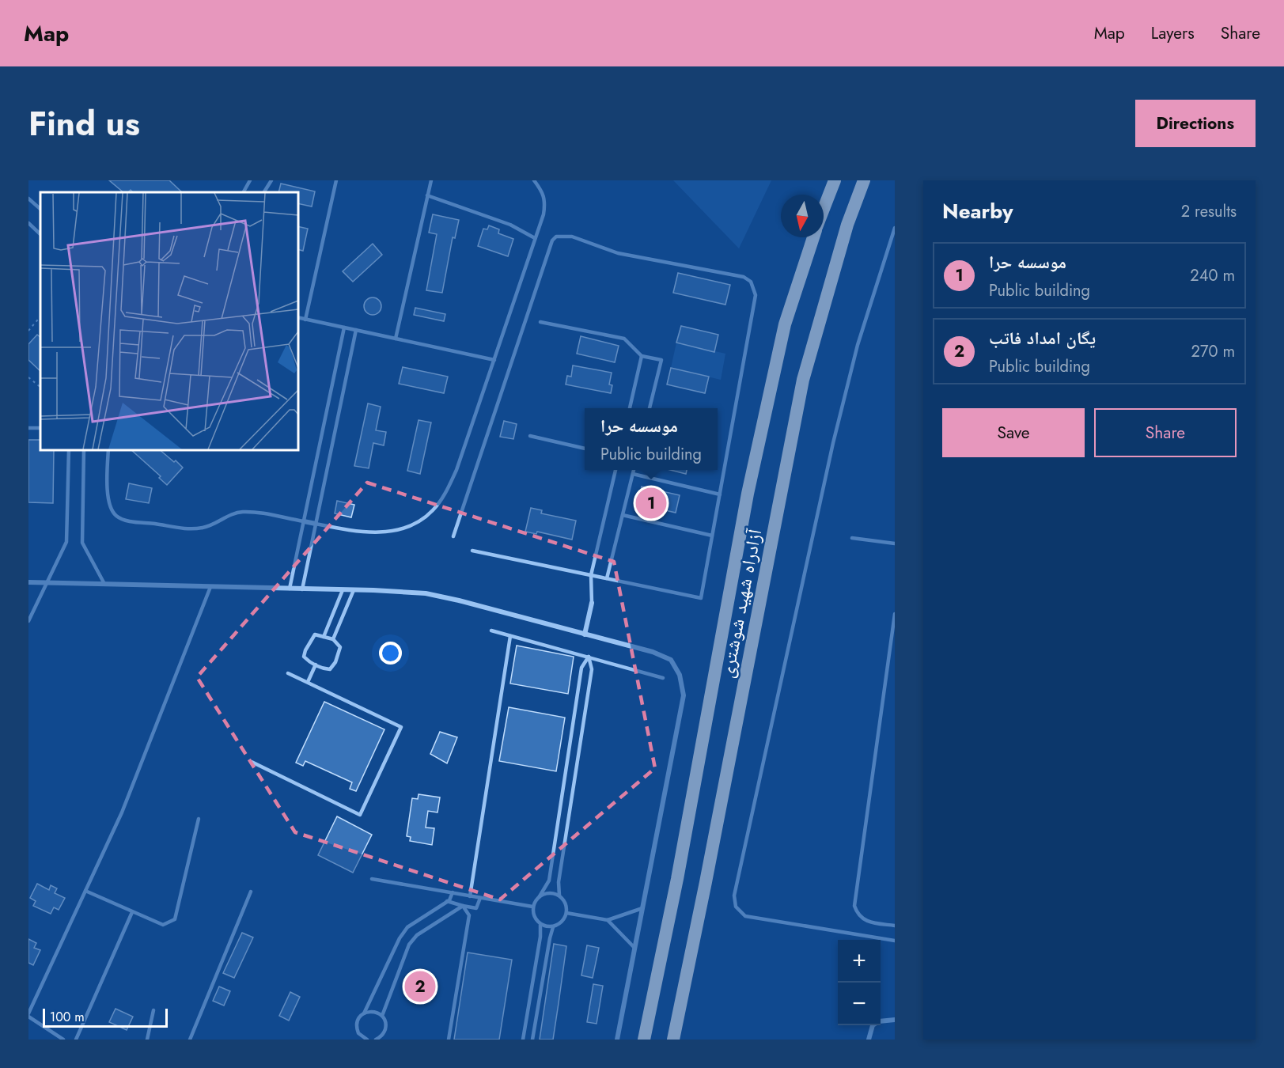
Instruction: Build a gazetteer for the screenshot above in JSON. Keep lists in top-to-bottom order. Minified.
{"streets":{"highway":["آزادراه شهید شوشتری"]},"scale_bar":"100 m","north":"bottom","page":{"header":"Map","nav":["Map","Layers","Share"],"title":"Find us","buttons":["Directions",["Save","Share"]],"heading":["Nearby","2 results"],"list":[{"mark":"1","name":"موسسه حرا","note":"Public building","value":"240 m"},{"mark":"2","name":"یگان امداد فاتب","note":"Public building","value":"270 m"}],"popup":["موسسه حرا","Public building"],"pins":["1","2"],"map_buttons":["+","−"],"scale":"100 m"}}
